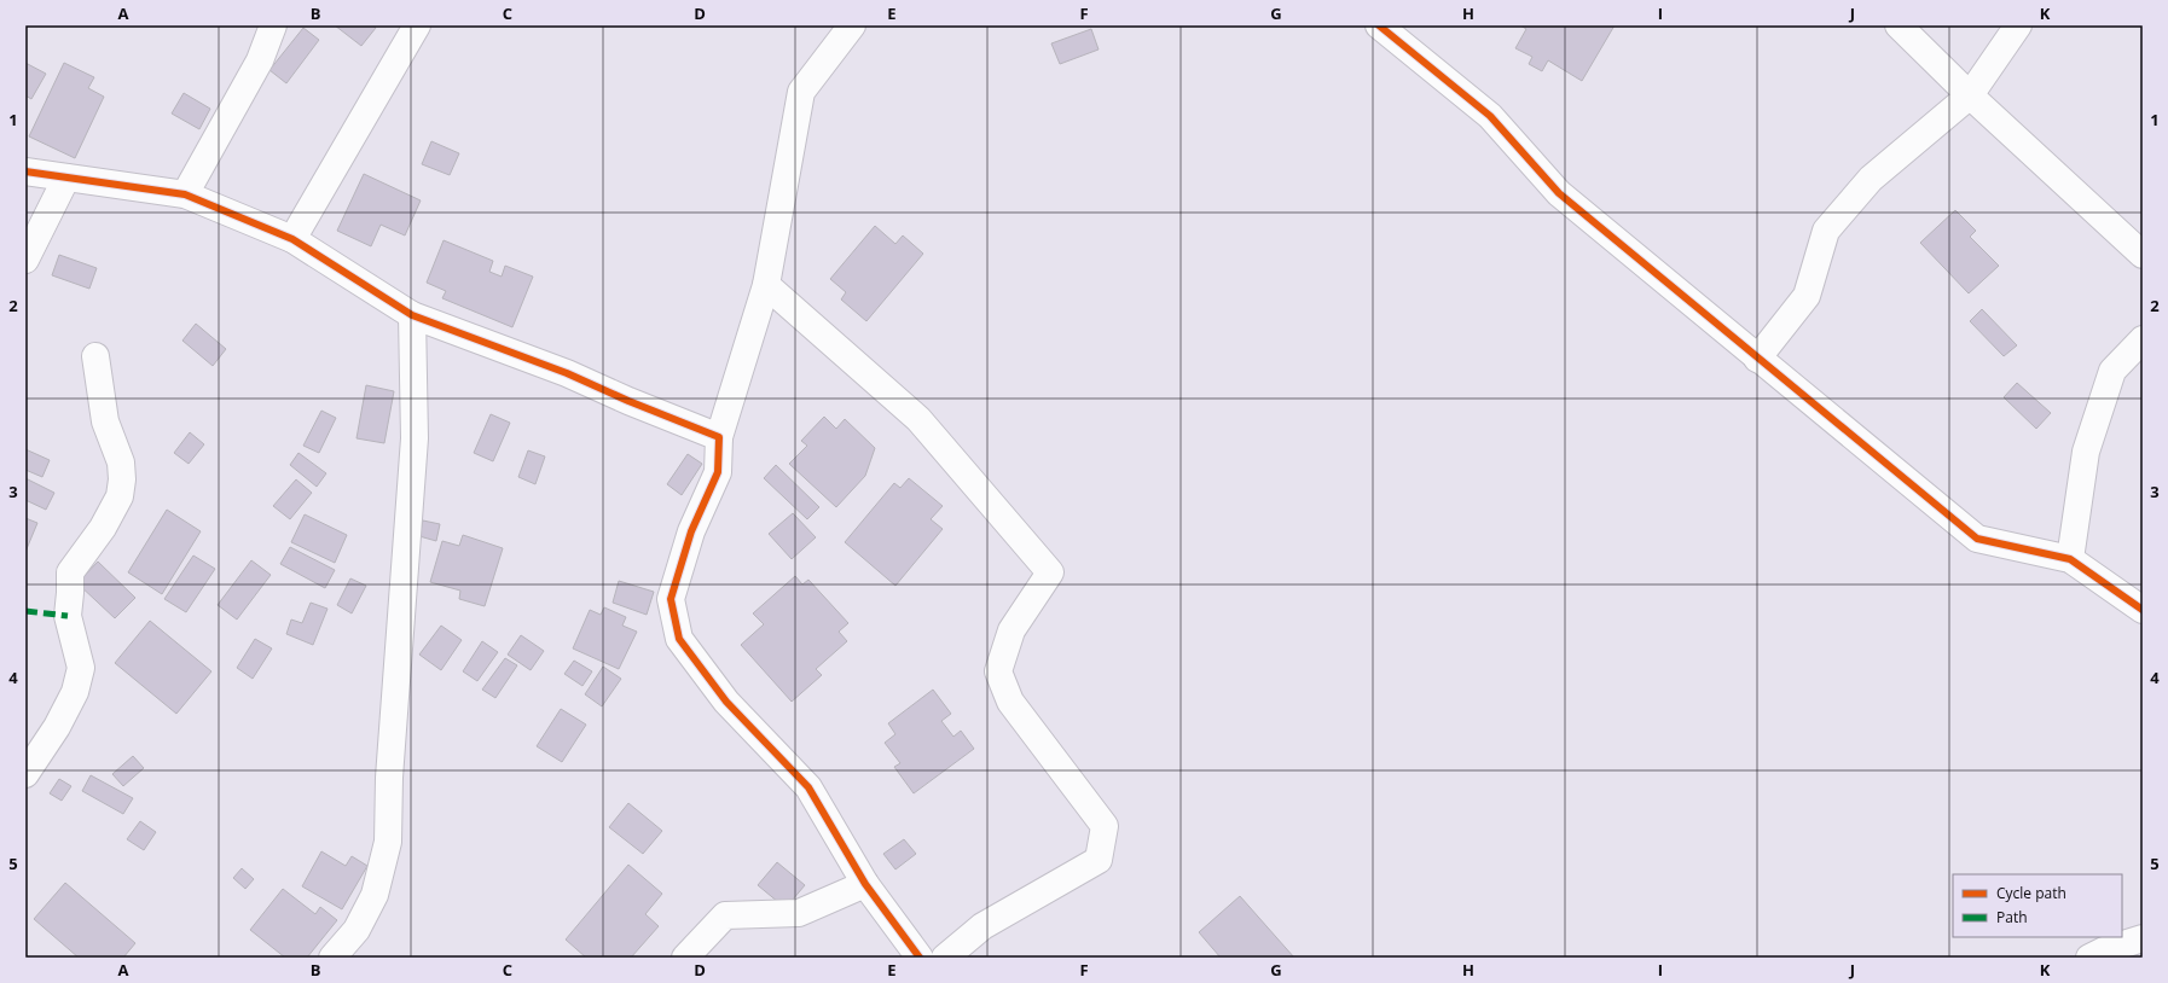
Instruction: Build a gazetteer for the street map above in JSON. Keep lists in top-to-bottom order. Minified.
{"legend":["Cycle path","Path"],"grid":{"columns":["A","B","C","D","E","F","G","H","I","J","K"],"rows":["1","2","3","4","5"]}}
